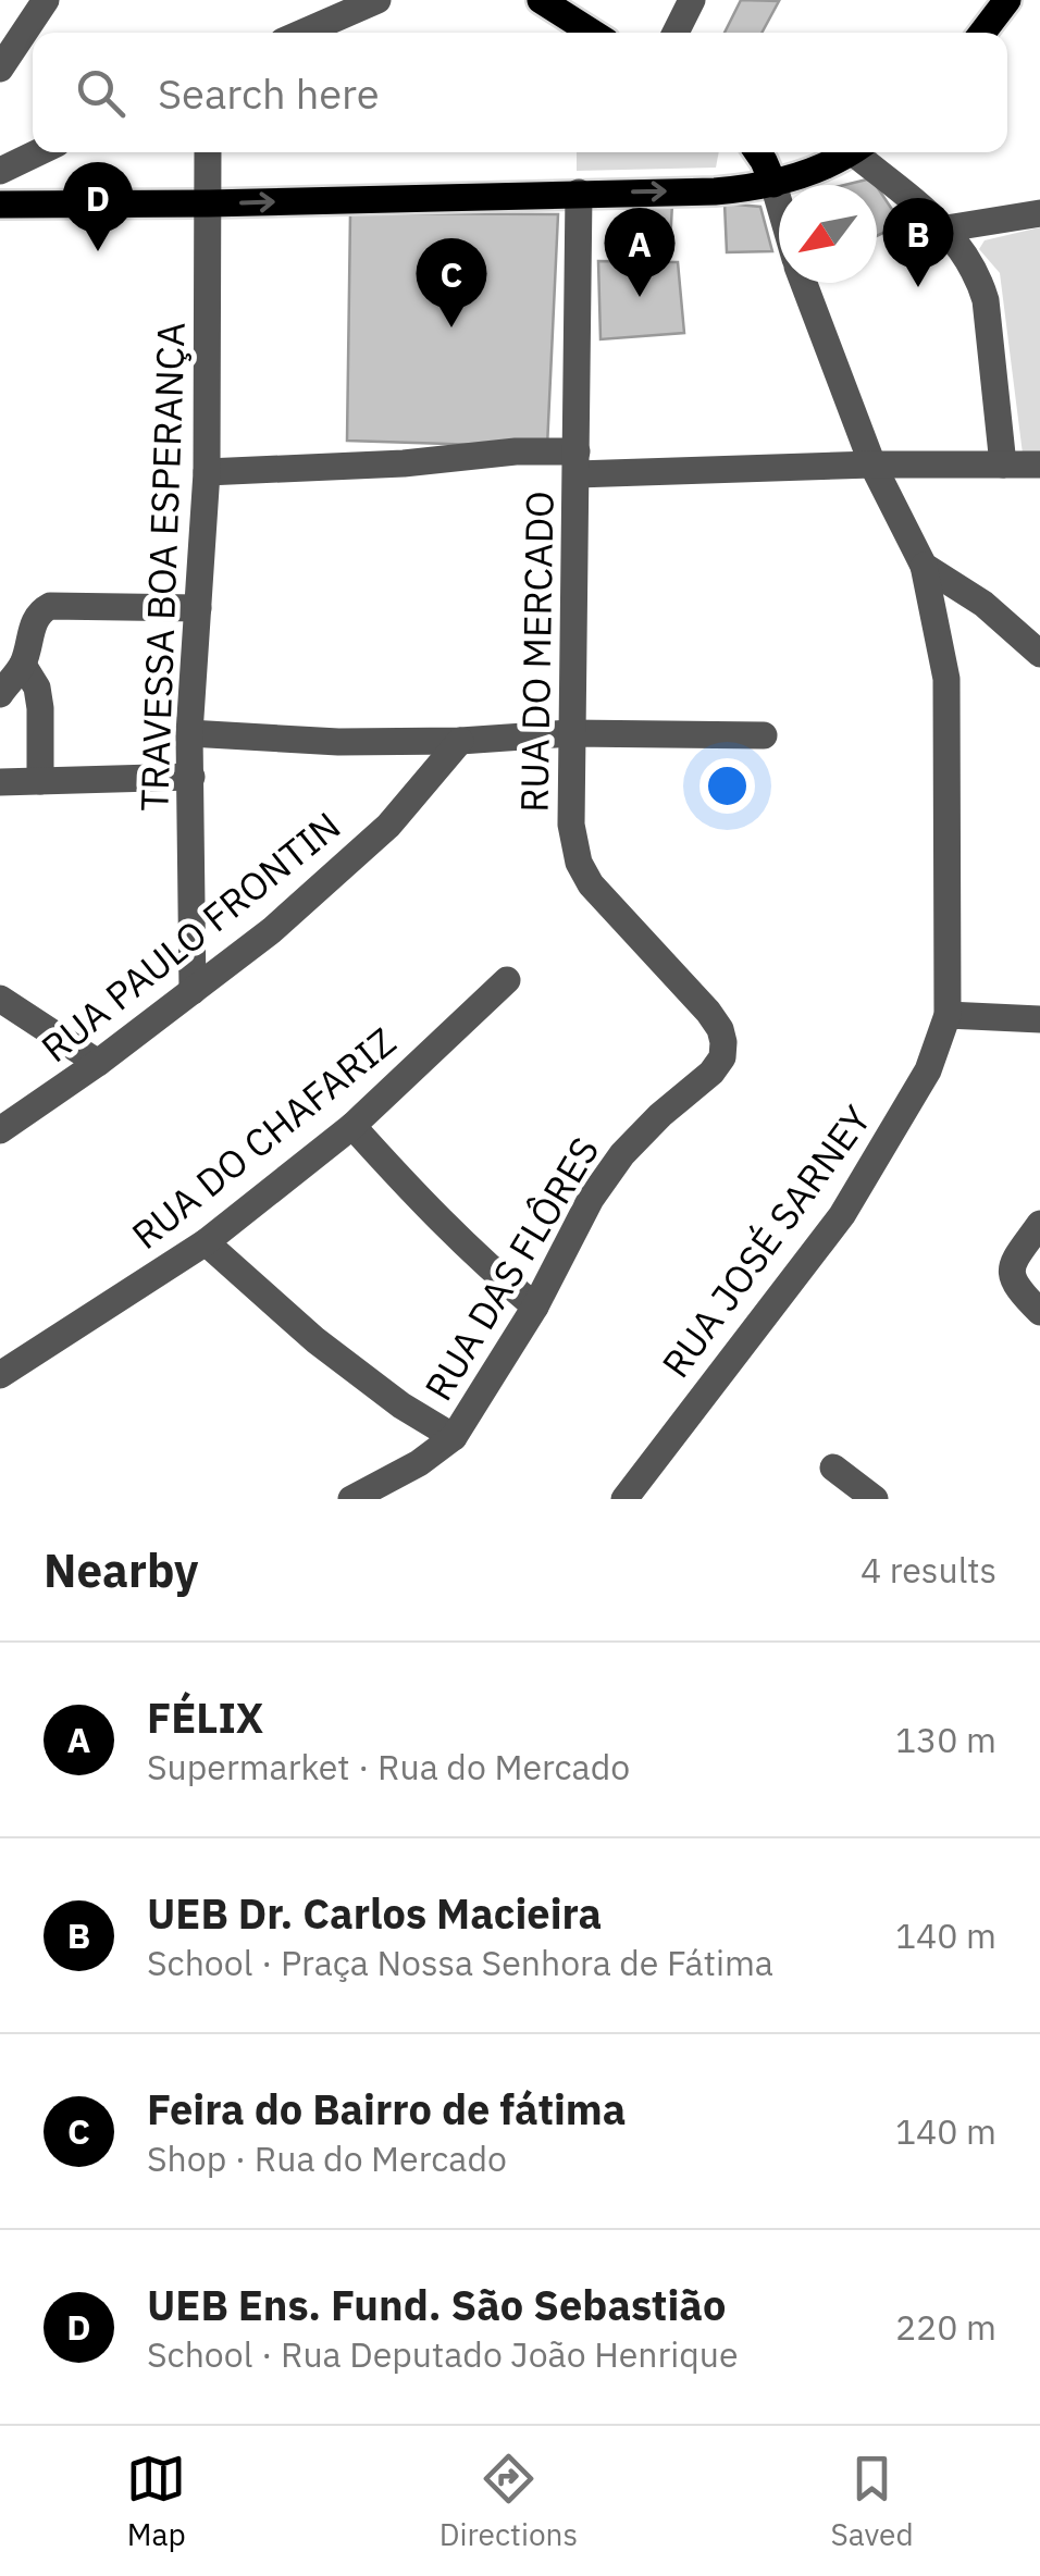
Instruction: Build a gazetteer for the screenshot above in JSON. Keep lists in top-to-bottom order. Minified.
{"streets":{"street":["TRAVESSA BOA ESPERANÇA","RUA DO MERCADO","RUA PAULO FRONTIN","RUA DO CHAFARIZ","RUA JOSÉ SARNEY","RUA DAS FLÔRES"]},"crossings":[["TRAVESSA BOA ESPERANÇA","RUA PAULO FRONTIN"],["RUA DO MERCADO","RUA DAS FLÔRES"]],"north":"bottom left","page":{"search":"Search here","pins":["D","B","A","C"],"heading":["Nearby","4 results"],"list":[{"mark":"A","name":"FÉLIX","note":"Supermarket · Rua do Mercado","value":"130 m"},{"mark":"B","name":"UEB Dr. Carlos Macieira","note":"School · Praça Nossa Senhora de Fátima","value":"140 m"},{"mark":"C","name":"Feira do Bairro de fátima","note":"Shop · Rua do Mercado","value":"140 m"},{"mark":"D","name":"UEB Ens. Fund. São Sebastião","note":"School · Rua Deputado João Henrique","value":"220 m"}],"nav":["Map","Directions","Saved"]}}
